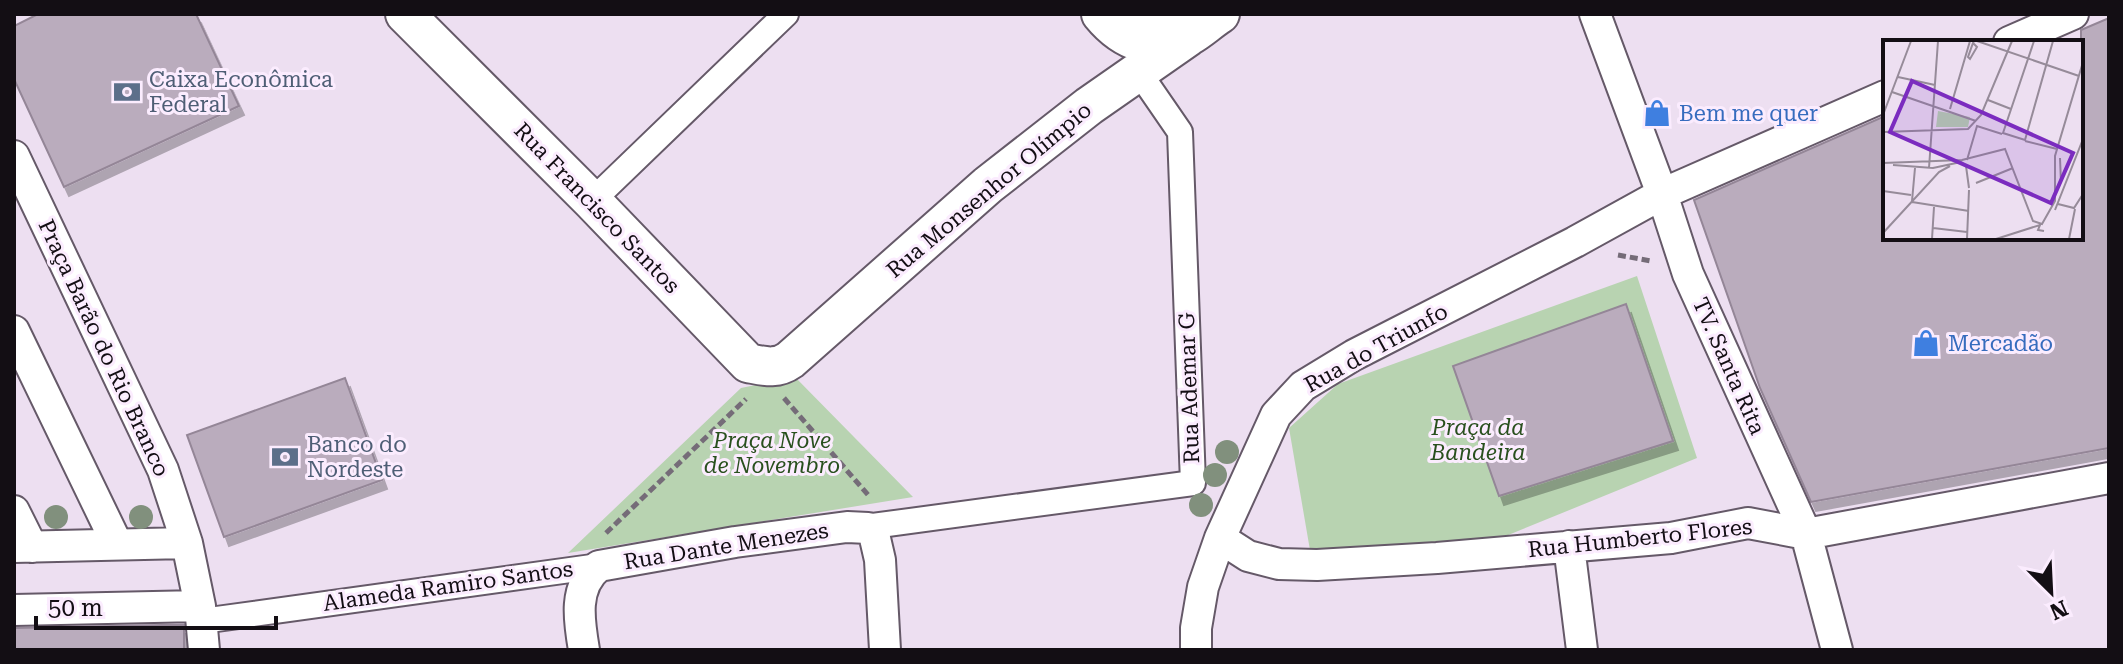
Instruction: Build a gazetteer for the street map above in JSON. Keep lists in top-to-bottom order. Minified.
{"streets":{"street":["Rua Monsenhor Olímpio","Rua Francisco Santos","Praça Barão do Rio Branco","Rua do Triunfo","TV. Santa Rita","Rua Ademar G","Rua Humberto Flores","Rua Dante Menezes","Alameda Ramiro Santos"]},"crossings":[["Rua Monsenhor Olímpio","Rua Francisco Santos"],["Rua Monsenhor Olímpio","Rua Ademar G"],["Praça Barão do Rio Branco","Alameda Ramiro Santos"],["Rua do Triunfo","TV. Santa Rita"],["Rua do Triunfo","Rua Humberto Flores"],["TV. Santa Rita","Rua Humberto Flores"],["Rua Ademar G","Rua Dante Menezes"],["Rua Dante Menezes","Alameda Ramiro Santos"]],"parks":["Praça da Bandeira","Praça Nove de Novembro"],"places":{"bank":["Caixa Econômica Federal","Banco do Nordeste"],"shop":["Bem me quer","Mercadão"]},"scale_bar":"50 m","north":"bottom right"}
